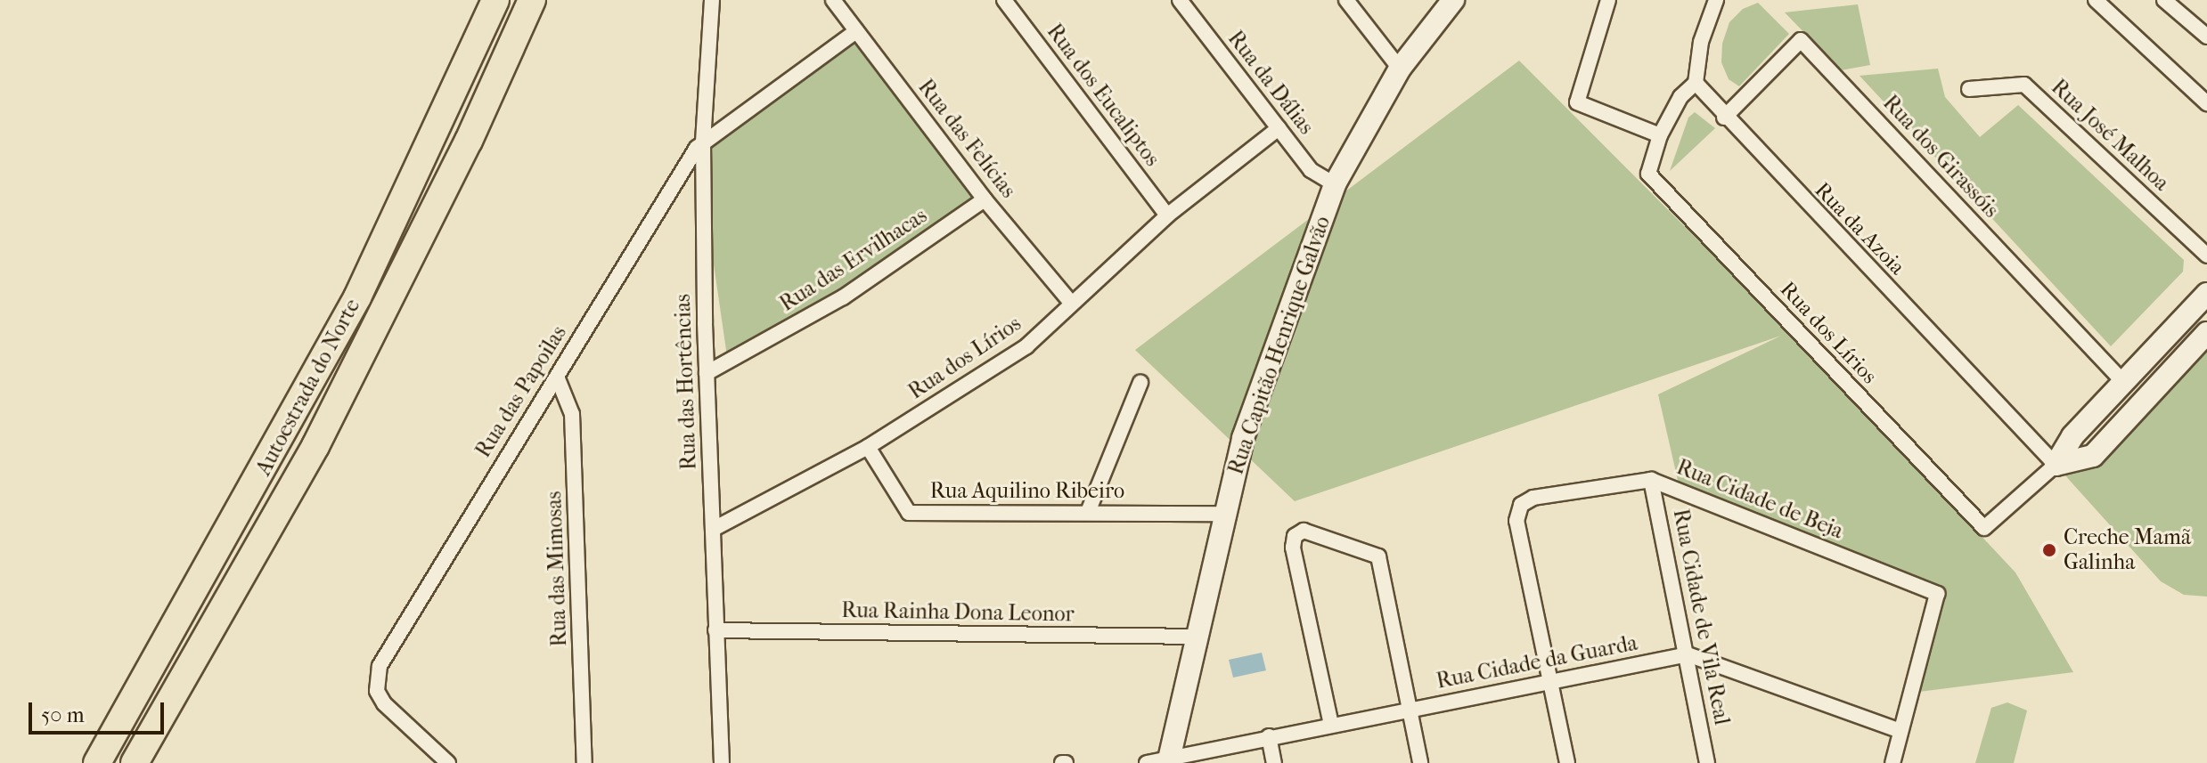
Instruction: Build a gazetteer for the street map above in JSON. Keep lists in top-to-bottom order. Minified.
{"streets":{"highway":["Autoestrada do Norte"],"street":["Rua da Dálias","Rua dos Eucaliptos","Rua José Malhoa","Rua das Felícias","Rua dos Girassóis","Rua da Azoia","Rua das Ervilhacas","Rua dos Lírios","Rua Capitão Henrique Galvão","Rua das Hortências","Rua das Papoilas","Rua Aquilino Ribeiro","Rua Cidade de Beja","Rua das Mimosas","Rua Rainha Dona Leonor","Rua Cidade de Vila Real","Rua Cidade da Guarda"]},"crossings":[["Rua da Dálias","Rua dos Lírios"],["Rua da Dálias","Rua Capitão Henrique Galvão"],["Rua dos Eucaliptos","Rua dos Lírios"],["Rua das Felícias","Rua das Ervilhacas"],["Rua das Felícias","Rua dos Lírios"],["Rua dos Girassóis","Rua da Azoia"],["Rua da Azoia","Rua dos Lírios"],["Rua das Ervilhacas","Rua das Hortências"],["Rua dos Lírios","Rua das Hortências"],["Rua dos Lírios","Rua Aquilino Ribeiro"],["Rua Capitão Henrique Galvão","Rua Aquilino Ribeiro"],["Rua Capitão Henrique Galvão","Rua Rainha Dona Leonor"],["Rua Capitão Henrique Galvão","Rua Cidade da Guarda"],["Rua das Hortências","Rua das Papoilas"],["Rua das Hortências","Rua Rainha Dona Leonor"],["Rua das Papoilas","Rua das Mimosas"],["Rua Cidade de Beja","Rua Cidade de Vila Real"],["Rua Cidade de Beja","Rua Cidade da Guarda"],["Rua Cidade de Vila Real","Rua Cidade da Guarda"]],"places":["Creche Mamã Galinha"],"scale_bar":"50 m"}
